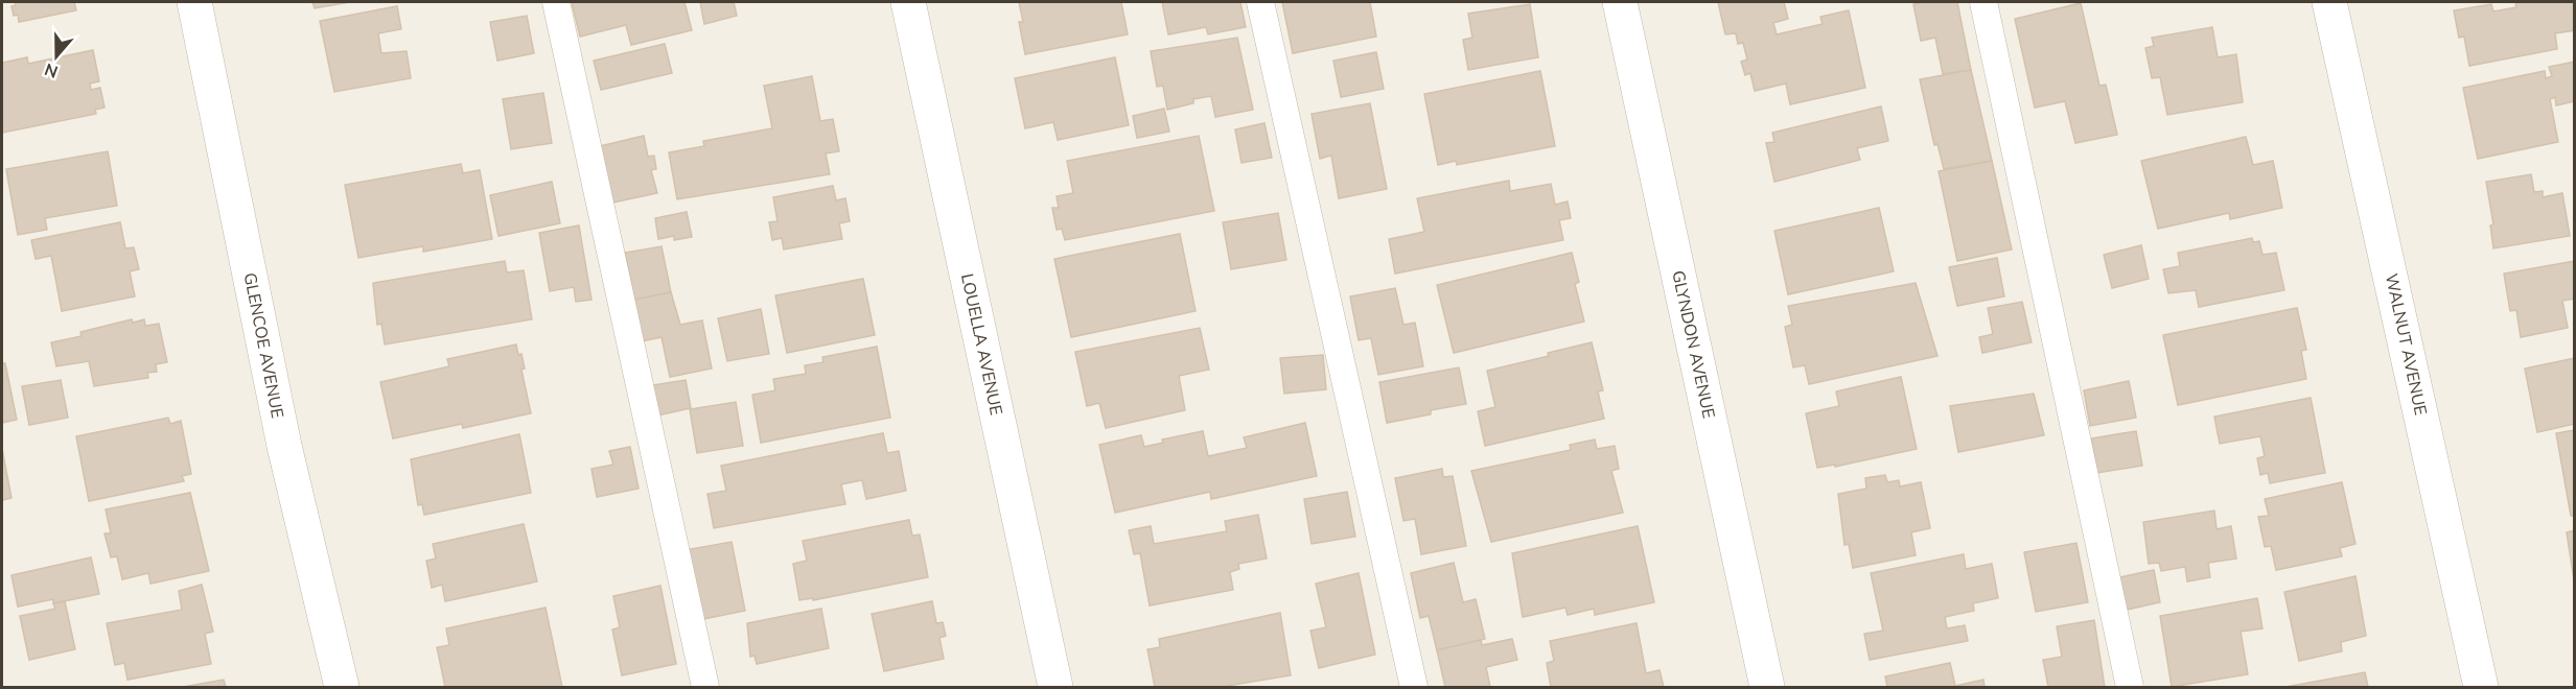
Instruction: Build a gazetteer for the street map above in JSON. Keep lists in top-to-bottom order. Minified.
{"streets":{"street":["LOUELLA AVENUE","GLYNDON AVENUE","WALNUT AVENUE","GLENCOE AVENUE"]},"north":"bottom"}
